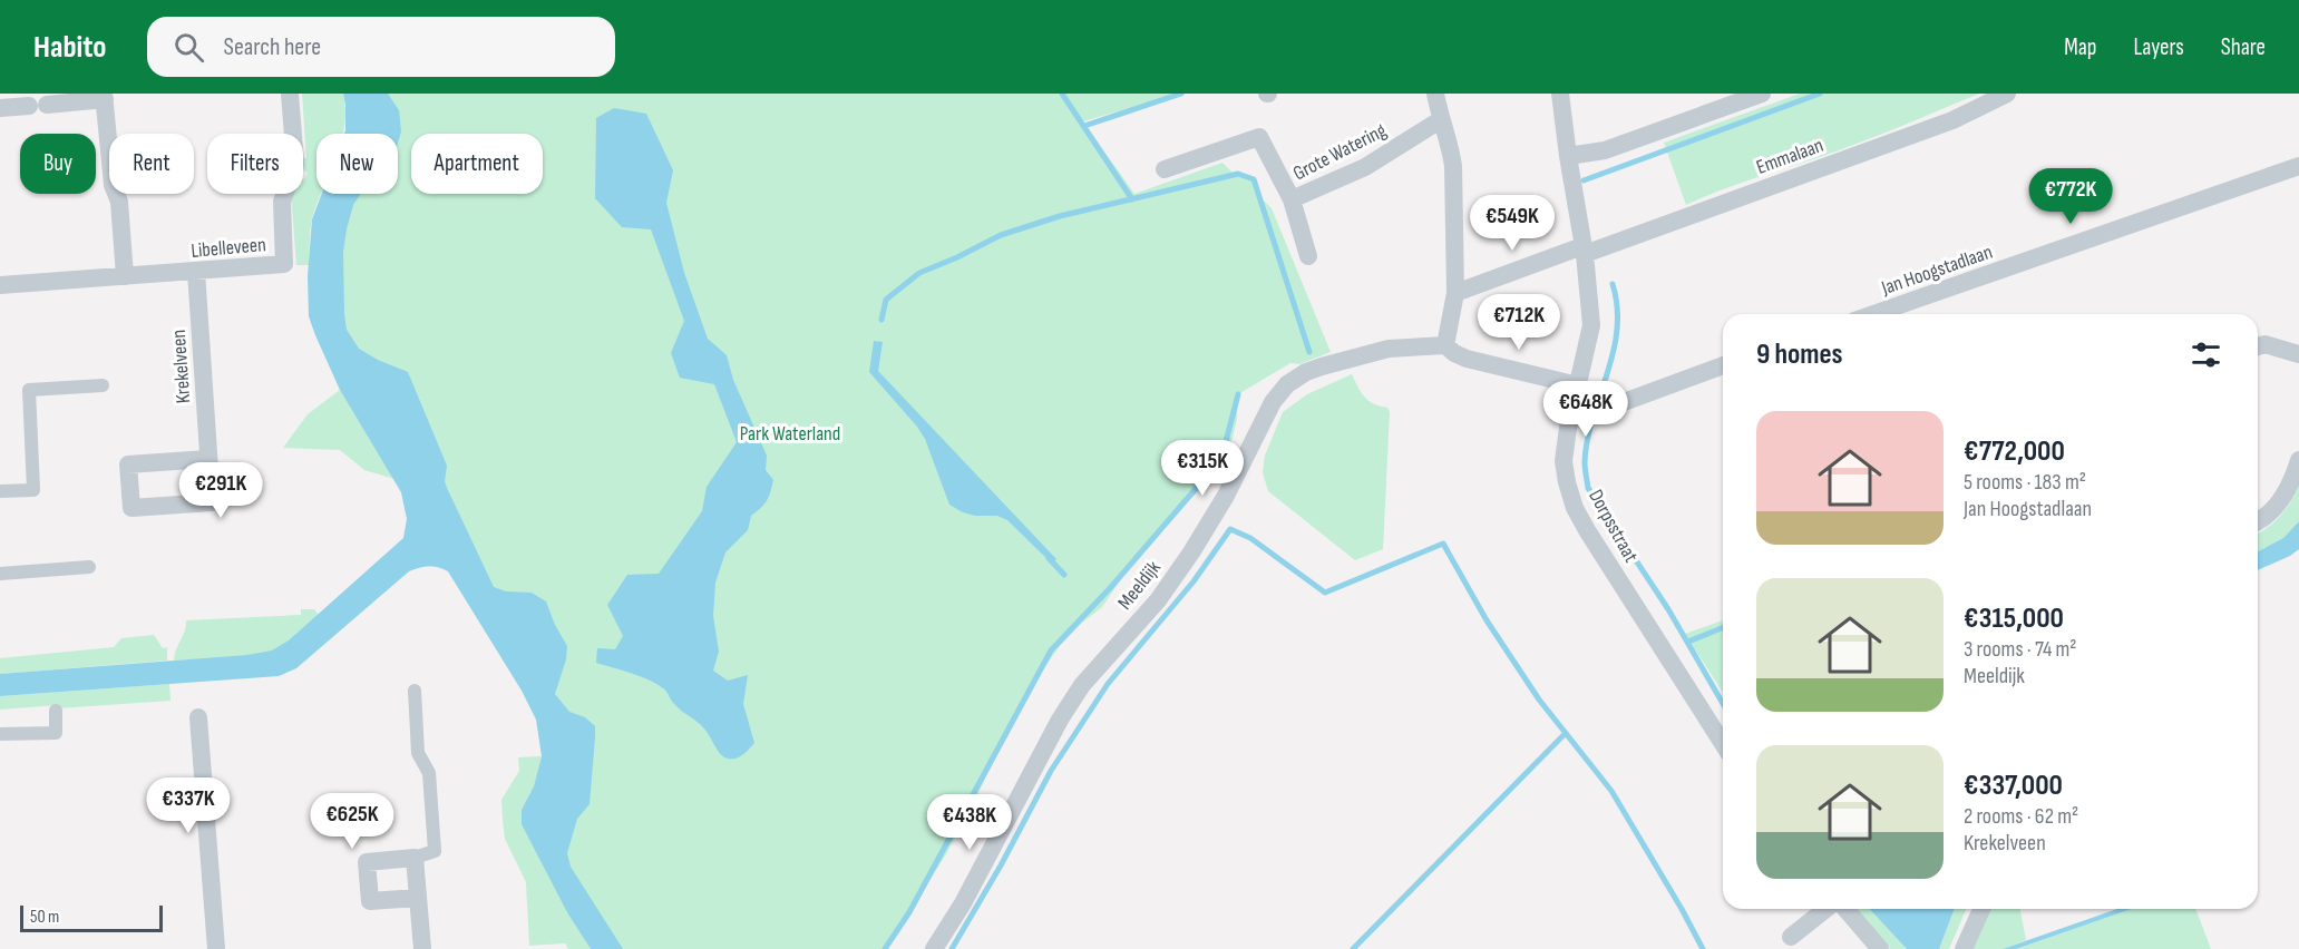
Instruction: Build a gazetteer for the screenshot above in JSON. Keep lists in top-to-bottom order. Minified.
{"streets":{"street":["Grote Watering","Emmalaan","Libelleveen","Jan Hoogstadlaan","Krekelveen","Dorpsstraat","Meeldijk"]},"crossings":[["Emmalaan","Dorpsstraat"],["Libelleveen","Krekelveen"]],"parks":["Park Waterland"],"scale_bar":"50 m","page":{"header":"Habito","search":"Search here","nav":["Map","Layers","Share"],"chip":["Buy","Rent","Filters","New","Apartment"],"price":["€772K","€549K","€712K","€648K","€315K","€291K","€337K","€625K","€438K"],"heading":"9 homes","list":[{"name":"€772,000","note":"5 rooms · 183 m² · Jan Hoogstadlaan"},{"name":"€315,000","note":"3 rooms · 74 m² · Meeldijk"},{"name":"€337,000","note":"2 rooms · 62 m² · Krekelveen"}],"scale":"50 m"}}
